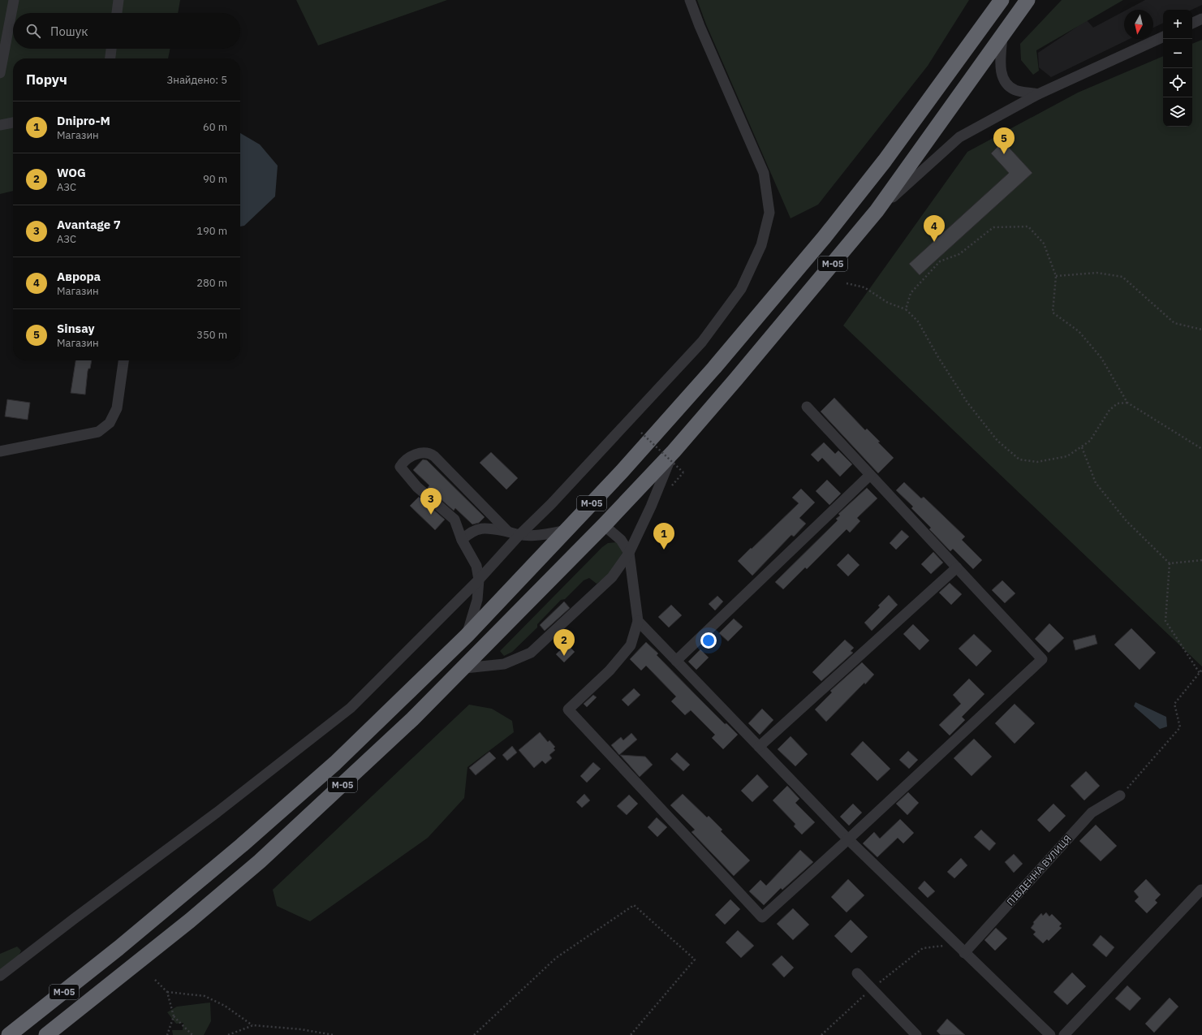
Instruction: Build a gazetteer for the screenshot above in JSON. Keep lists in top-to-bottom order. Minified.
{"streets":{"highway":["М-05"],"street":["ПІВДЕННА ВУЛИЦЯ"]},"north":"bottom","page":{"map_buttons":["+","−"],"search":"Пошук","heading":["Поруч","Знайдено: 5"],"list":[{"mark":"1","name":"Dnipro-M","note":"Магазин","value":"60 m"},{"mark":"2","name":"WOG","note":"АЗС","value":"90 m"},{"mark":"3","name":"Avantage 7","note":"АЗС","value":"190 m"},{"mark":"4","name":"Аврора","note":"Магазин","value":"280 m"},{"mark":"5","name":"Sinsay","note":"Магазин","value":"350 m"}],"pins":["5","4","3","1","2"]}}
